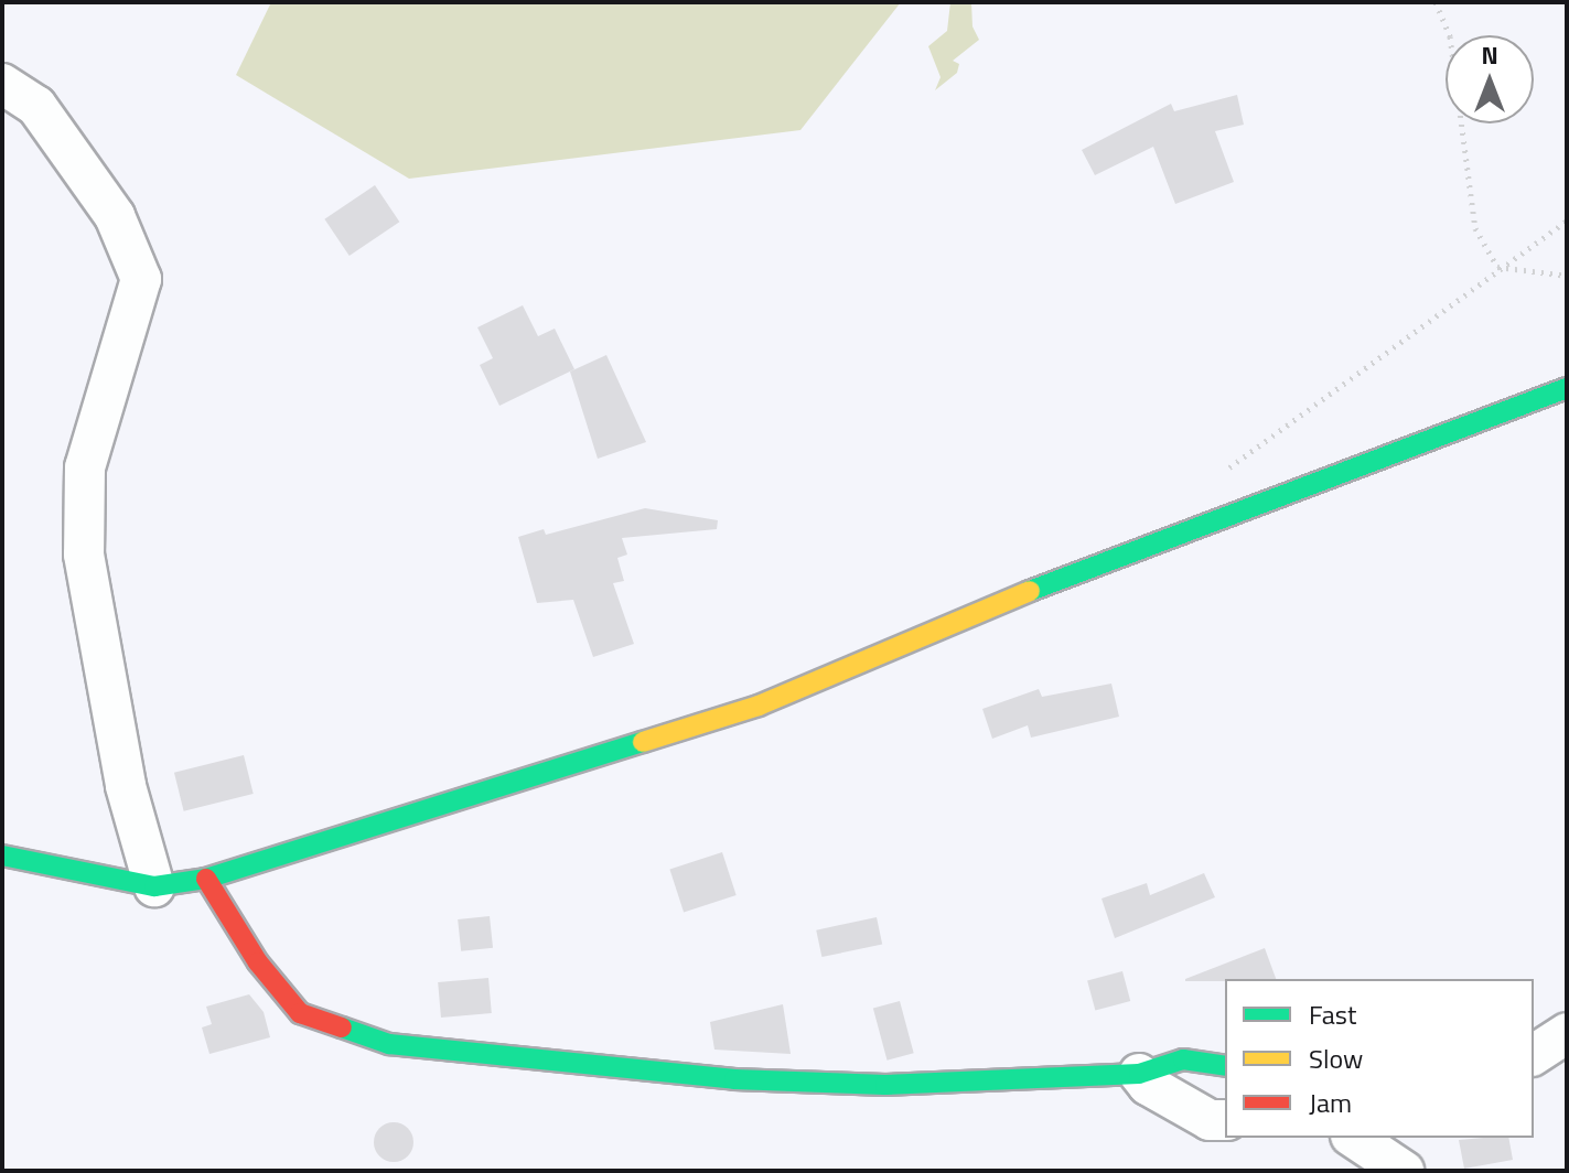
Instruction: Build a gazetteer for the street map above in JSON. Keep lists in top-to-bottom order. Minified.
{"legend":["Fast","Slow","Jam"],"north":"top"}
